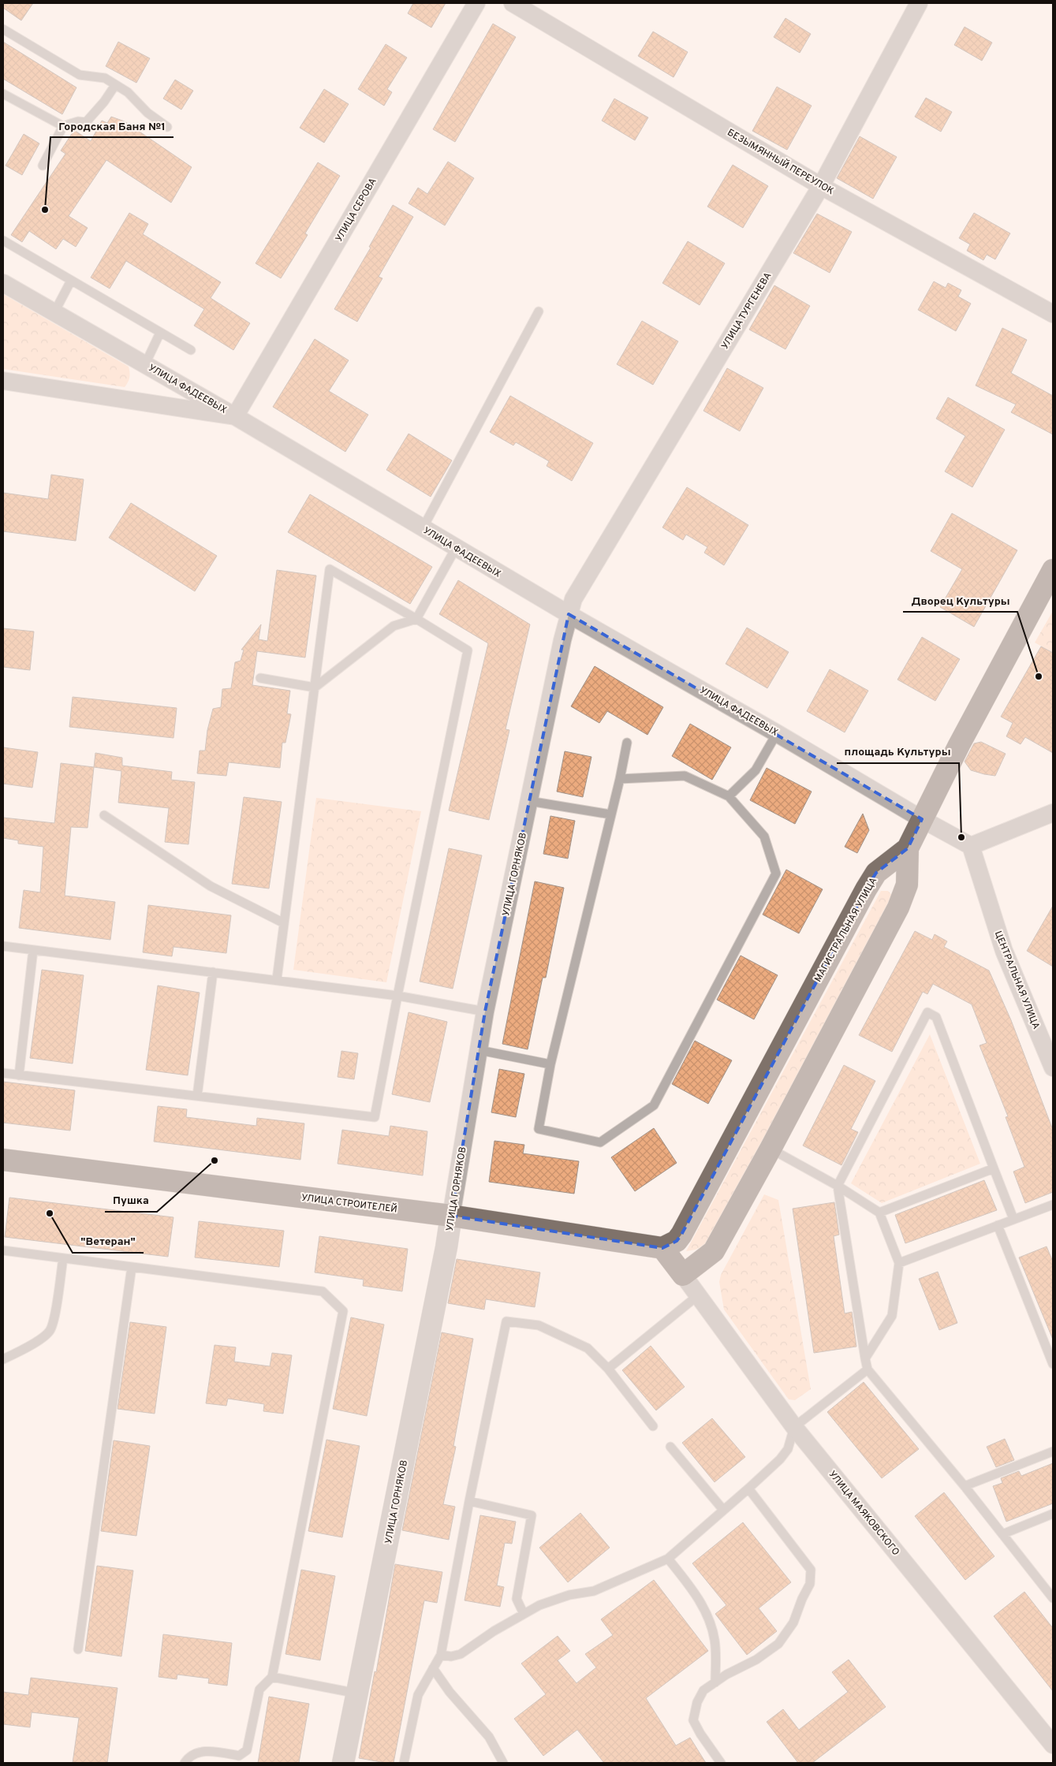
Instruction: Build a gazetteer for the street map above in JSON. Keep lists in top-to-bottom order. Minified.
{"streets":{"main road":["МАГИСТРАЛЬНАЯ УЛИЦА","УЛИЦА СТРОИТЕЛЕЙ"],"street":["БЕЗЫМЯННЫЙ ПЕРЕУЛОК","УЛИЦА СЕРОВА","УЛИЦА ТУРГЕНЕВА","УЛИЦА ФАДЕЕВЫХ","УЛИЦА ГОРНЯКОВ","ЦЕНТРАЛЬНАЯ УЛИЦА","УЛИЦА МАЯКОВСКОГО"]},"crossings":[["БЕЗЫМЯННЫЙ ПЕРЕУЛОК","УЛИЦА ТУРГЕНЕВА"],["УЛИЦА СЕРОВА","УЛИЦА ФАДЕЕВЫХ"],["УЛИЦА ТУРГЕНЕВА","УЛИЦА ФАДЕЕВЫХ"],["УЛИЦА ТУРГЕНЕВА","УЛИЦА ГОРНЯКОВ"],["УЛИЦА ФАДЕЕВЫХ","УЛИЦА ГОРНЯКОВ"],["УЛИЦА ФАДЕЕВЫХ","МАГИСТРАЛЬНАЯ УЛИЦА"],["УЛИЦА ФАДЕЕВЫХ","ЦЕНТРАЛЬНАЯ УЛИЦА"],["УЛИЦА ГОРНЯКОВ","УЛИЦА СТРОИТЕЛЕЙ"],["МАГИСТРАЛЬНАЯ УЛИЦА","УЛИЦА СТРОИТЕЛЕЙ"]],"places":["Городская Баня №1","Дворец Культуры","площадь Культуры","Пушка","\"Ветеран\""]}
